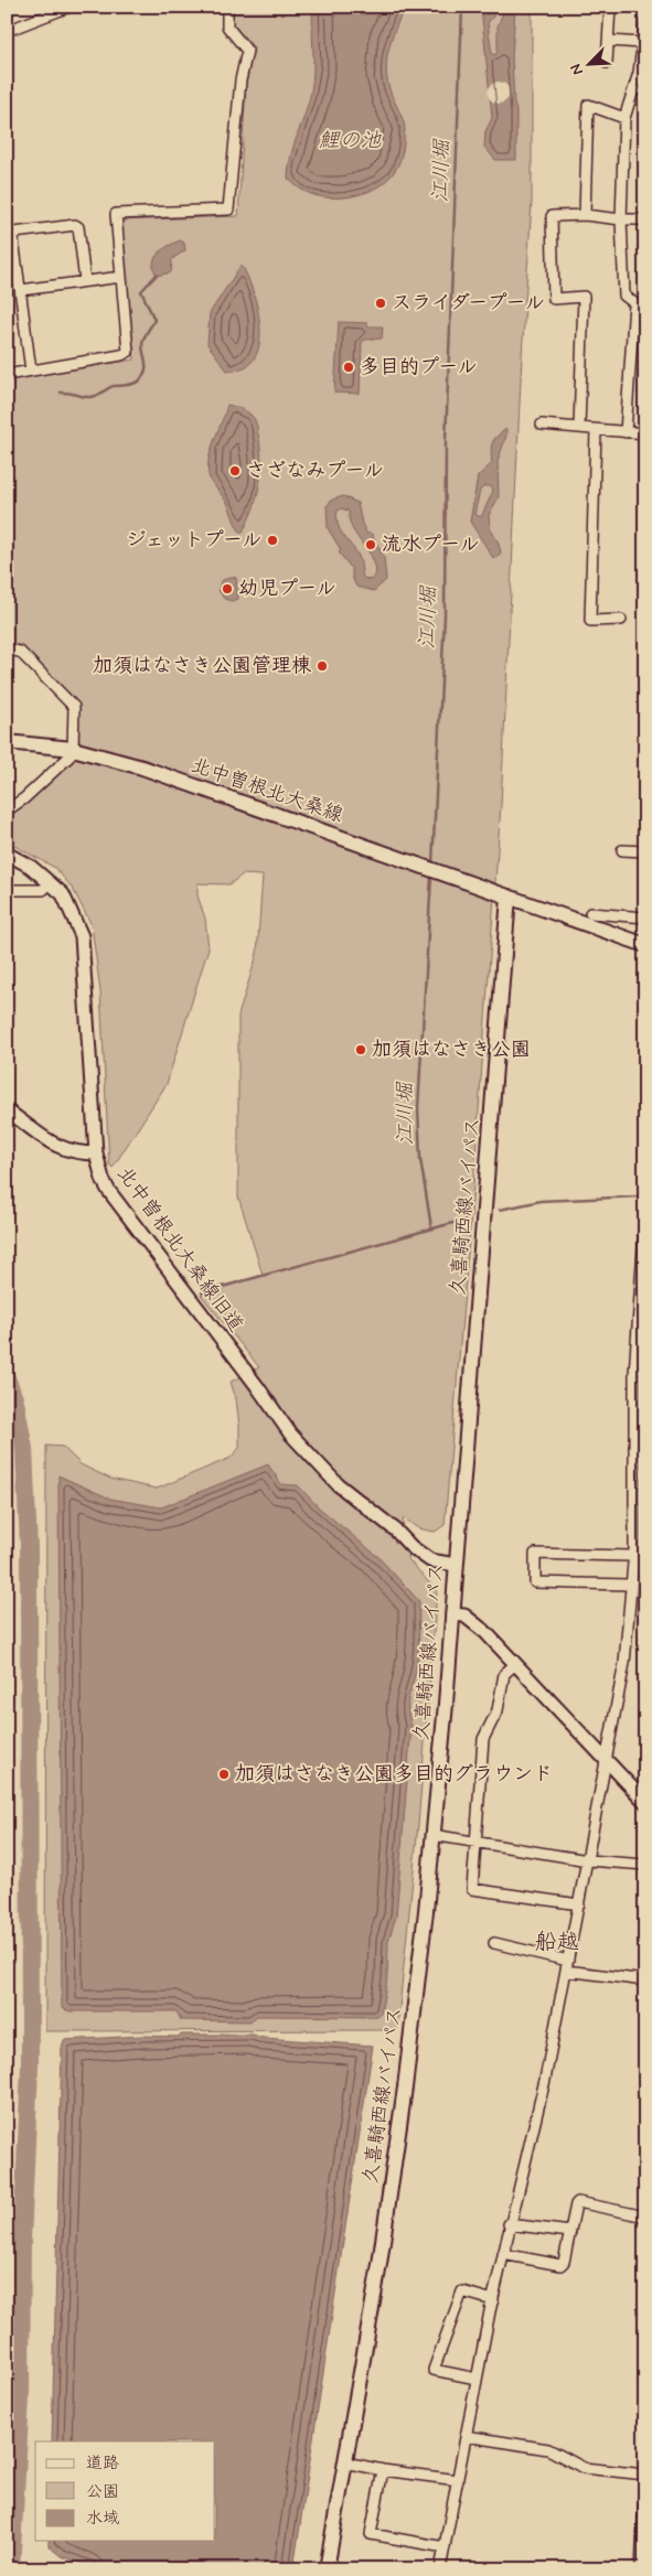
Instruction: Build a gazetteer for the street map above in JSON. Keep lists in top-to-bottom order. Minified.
{"streets":{"main road":["北中曽根北大桑線","久喜騎西線バイパス"],"street":["北中曽根北大桑線旧道"]},"crossings":[["北中曽根北大桑線","久喜騎西線バイパス"],["久喜騎西線バイパス","北中曽根北大桑線旧道"]],"districts":["船越"],"water":["鯉の池","江川堀"],"places":["スライダープール","多目的プール","さざなみプール","ジェットプール","流水プール","幼児プール","加須はなさき公園管理棟","加須はなさき公園","加須はさなき公園多目的グラウンド"],"legend":["道路","公園","水域"],"north":"bottom left"}
